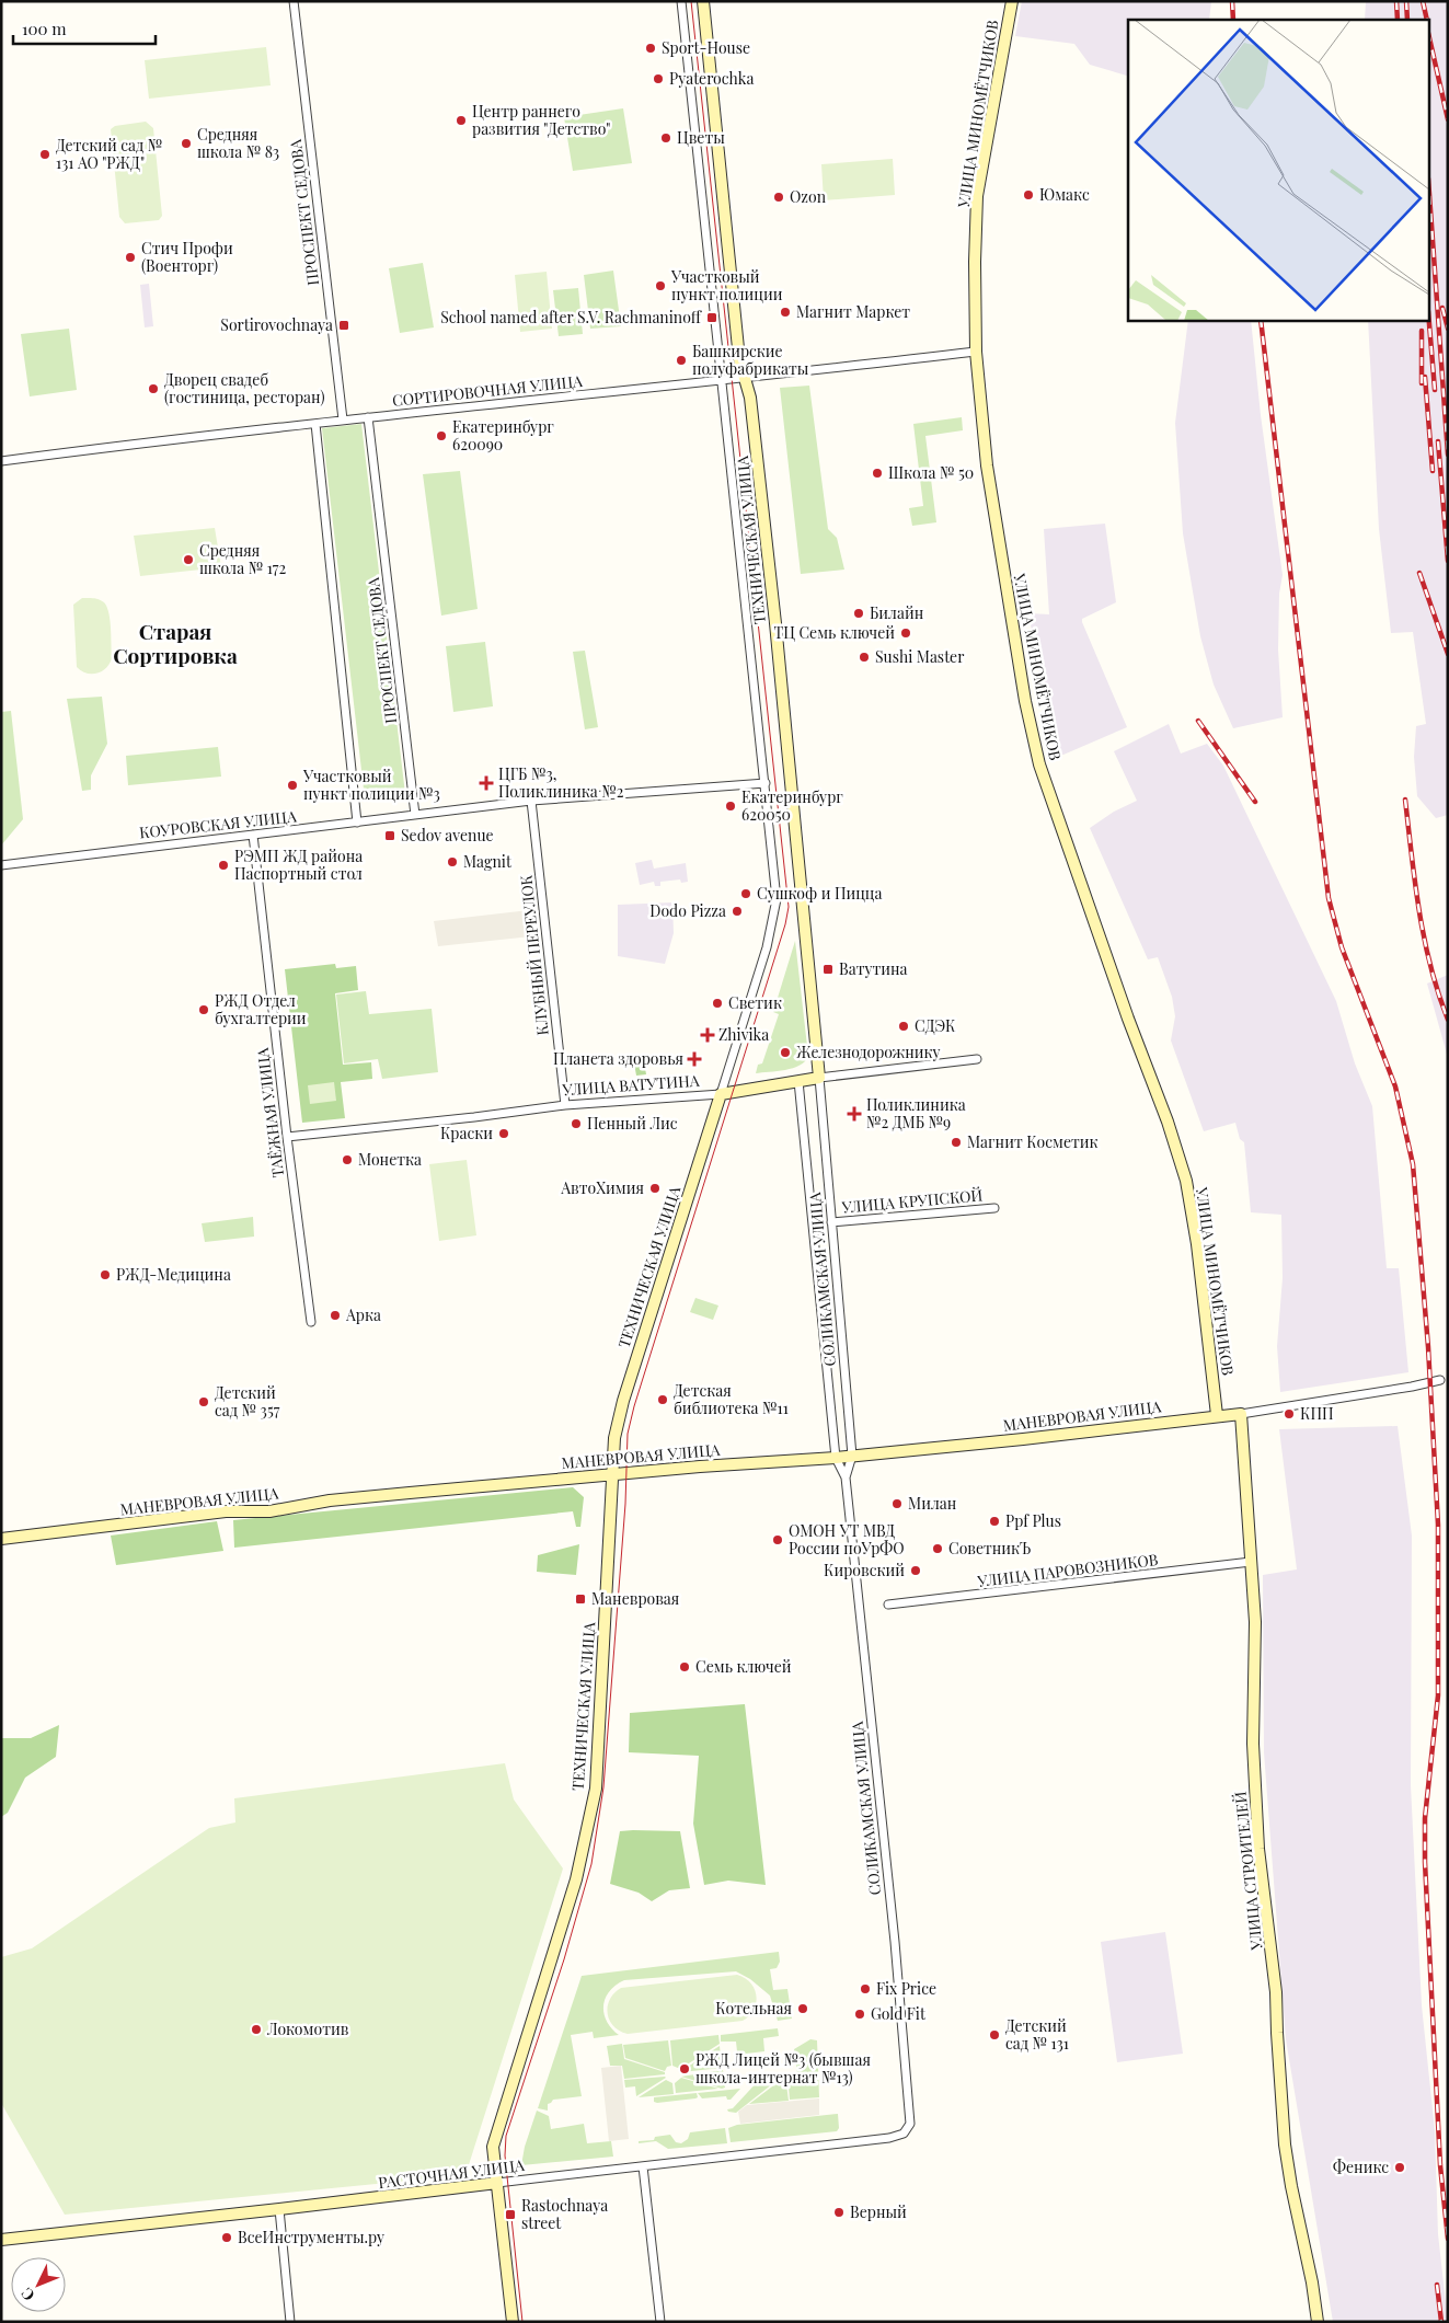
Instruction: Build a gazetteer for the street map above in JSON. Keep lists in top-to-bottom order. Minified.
{"streets":{"street":["УЛИЦА МИНОМЁТЧИКОВ","ПРОСПЕКТ СЕДОВА","СОРТИРОВОЧНАЯ УЛИЦА","ТЕХНИЧЕСКАЯ УЛИЦА","КОУРОВСКАЯ УЛИЦА","КЛУБНЫЙ ПЕРЕУЛОК","УЛИЦА ВАТУТИНА","ТАЁЖНАЯ УЛИЦА","УЛИЦА КРУПСКОЙ","СОЛИКАМСКАЯ УЛИЦА","МАНЕВРОВАЯ УЛИЦА","УЛИЦА ПАРОВОЗНИКОВ","УЛИЦА СТРОИТЕЛЕЙ","РАСТОЧНАЯ УЛИЦА"]},"crossings":[["УЛИЦА МИНОМЁТЧИКОВ","СОРТИРОВОЧНАЯ УЛИЦА"],["УЛИЦА МИНОМЁТЧИКОВ","МАНЕВРОВАЯ УЛИЦА"],["ПРОСПЕКТ СЕДОВА","СОРТИРОВОЧНАЯ УЛИЦА"],["ПРОСПЕКТ СЕДОВА","КОУРОВСКАЯ УЛИЦА"],["СОРТИРОВОЧНАЯ УЛИЦА","ТЕХНИЧЕСКАЯ УЛИЦА"],["ТЕХНИЧЕСКАЯ УЛИЦА","УЛИЦА ВАТУТИНА"],["ТЕХНИЧЕСКАЯ УЛИЦА","СОЛИКАМСКАЯ УЛИЦА"],["ТЕХНИЧЕСКАЯ УЛИЦА","МАНЕВРОВАЯ УЛИЦА"],["ТЕХНИЧЕСКАЯ УЛИЦА","РАСТОЧНАЯ УЛИЦА"],["КОУРОВСКАЯ УЛИЦА","КЛУБНЫЙ ПЕРЕУЛОК"],["КОУРОВСКАЯ УЛИЦА","ТАЁЖНАЯ УЛИЦА"],["КЛУБНЫЙ ПЕРЕУЛОК","УЛИЦА ВАТУТИНА"],["УЛИЦА ВАТУТИНА","ТАЁЖНАЯ УЛИЦА"],["УЛИЦА ВАТУТИНА","СОЛИКАМСКАЯ УЛИЦА"],["УЛИЦА КРУПСКОЙ","СОЛИКАМСКАЯ УЛИЦА"],["СОЛИКАМСКАЯ УЛИЦА","МАНЕВРОВАЯ УЛИЦА"],["СОЛИКАМСКАЯ УЛИЦА","РАСТОЧНАЯ УЛИЦА"],["МАНЕВРОВАЯ УЛИЦА","УЛИЦА СТРОИТЕЛЕЙ"],["УЛИЦА ПАРОВОЗНИКОВ","УЛИЦА СТРОИТЕЛЕЙ"]],"districts":["Старая Сортировка"],"places":{"other":["Sport-House","Pyaterochka","Центр раннего развития \"Детство\"","Цветы","Средняя школа № 83","Детский сад № 131 АО \"РЖД\"","Юмакс","Ozon","Стич Профи (Военторг)","Участковый пункт полиции","Магнит Маркет","Башкирские полуфабрикаты","Дворец свадеб (гостиница, ресторан)","Екатеринбург 620090","Школа № 50","Средняя школа № 172","Билайн","ТЦ Семь ключей","Sushi Master","Участковый пункт полиции №3","Екатеринбург 620050","Magnit","РЭМП ЖД района Паспортный стол","Сушкоф и Пицца","Dodo Pizza","Светик","РЖД Отдел бухгалтерии","СДЭК","Железнодорожнику","Пенный Лис","Краски","Магнит Косметик","Монетка","АвтоХимия","РЖД-Медицина","Арка","Детская библиотека №11","Детский сад № 357","КПП","Милан","Ppf Plus","ОМОН УТ МВД России поУрФО","СоветникЪ","Кировский","Семь ключей","Fix Price","Котельная","Gold Fit","Локомотив","Детский сад № 131","РЖД Лицей №3 (бывшая школа-интернат №13)","Феникс","Верный","ВсеИнструменты.ру"],"transit":["School named after S.V. Rachmaninoff","Sortirovochnaya","Sedov avenue","Ватутина","Маневровая","Rastochnaya street"],"health":["ЦГБ №3, Поликлиника №2","Zhivika","Планета здоровья","Поликлиника №2 ДМБ №9"]},"scale_bar":"100 m","north":"bottom left"}
